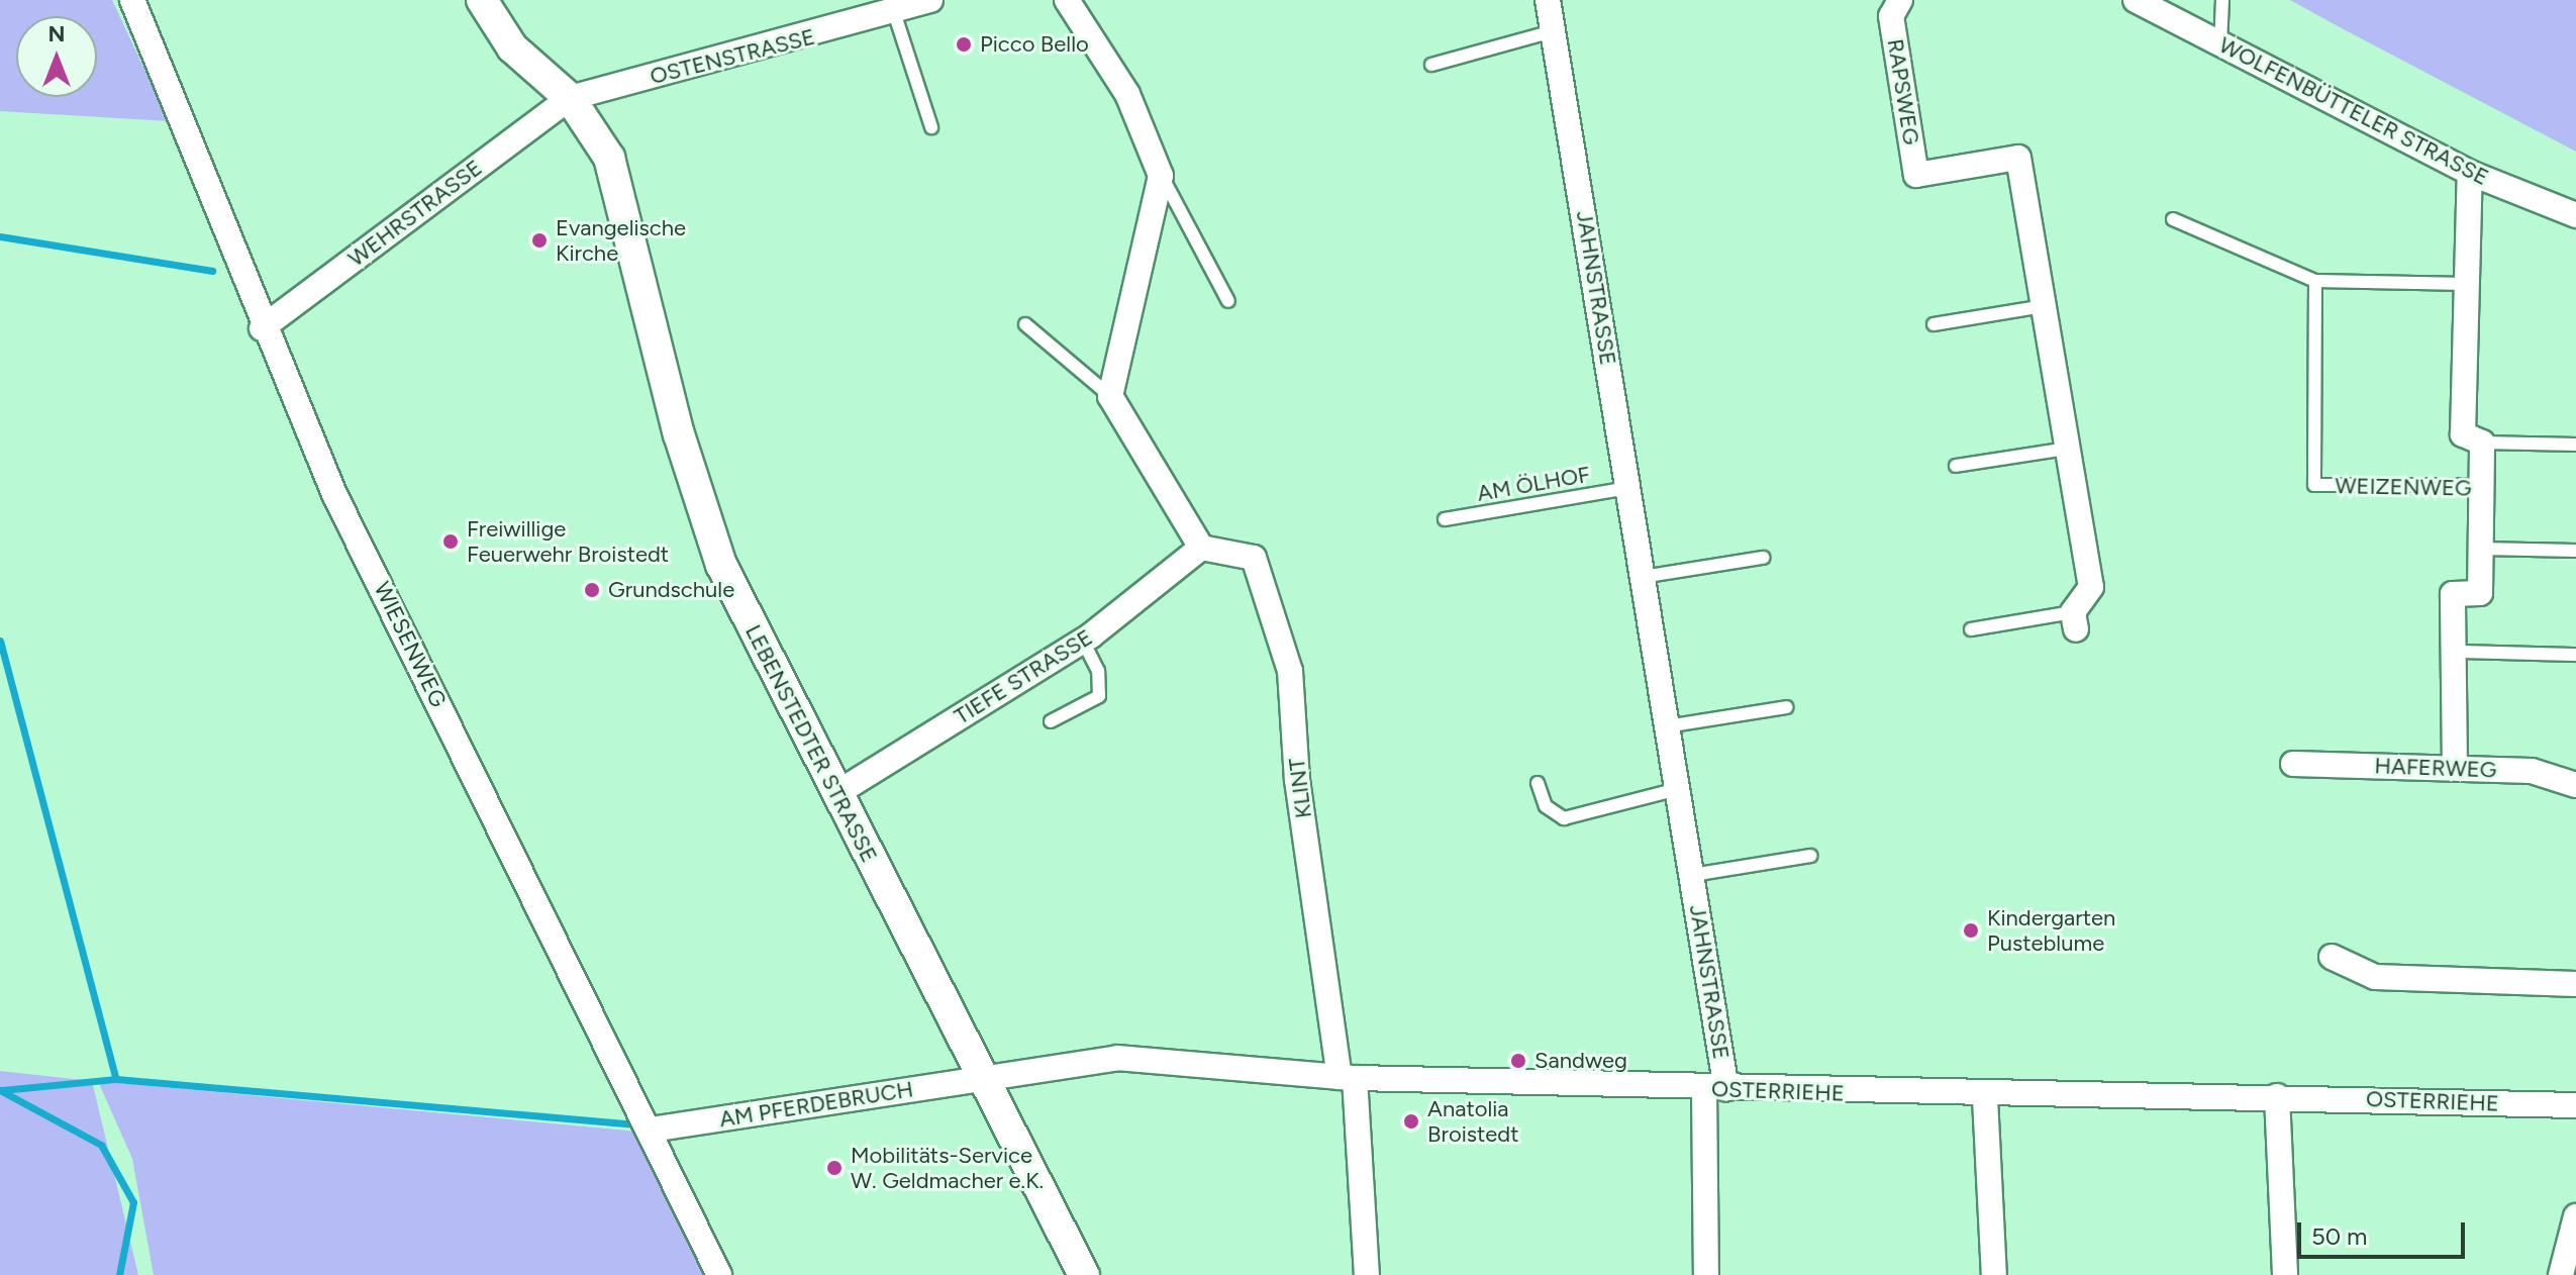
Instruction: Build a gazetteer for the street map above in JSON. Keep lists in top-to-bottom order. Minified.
{"streets":{"street":["OSTENSTRASSE","RAPSWEG","WOLFENBÜTTELER STRASSE","WEHRSTRASSE","JAHNSTRASSE","WEIZENWEG","WIESENWEG","TIEFE STRASSE","LEBENSTEDTER STRASSE","HAFERWEG","KLINT","OSTERRIEHE","AM PFERDEBRUCH"],"lane":["AM ÖLHOF"]},"crossings":[["OSTENSTRASSE","WEHRSTRASSE"],["OSTENSTRASSE","LEBENSTEDTER STRASSE"],["WEHRSTRASSE","WIESENWEG"],["WEHRSTRASSE","LEBENSTEDTER STRASSE"],["JAHNSTRASSE","AM ÖLHOF"],["JAHNSTRASSE","OSTERRIEHE"],["WEIZENWEG","HAFERWEG"],["WIESENWEG","AM PFERDEBRUCH"],["TIEFE STRASSE","LEBENSTEDTER STRASSE"],["TIEFE STRASSE","KLINT"],["LEBENSTEDTER STRASSE","OSTERRIEHE"],["LEBENSTEDTER STRASSE","AM PFERDEBRUCH"],["KLINT","OSTERRIEHE"],["OSTERRIEHE","AM PFERDEBRUCH"]],"places":["Picco Bello","Evangelische Kirche","Freiwillige Feuerwehr Broistedt","Grundschule","Kindergarten Pusteblume","Sandweg","Anatolia Broistedt","Mobilitäts-Service W. Geldmacher e.K."],"scale_bar":"50 m","north":"top"}
